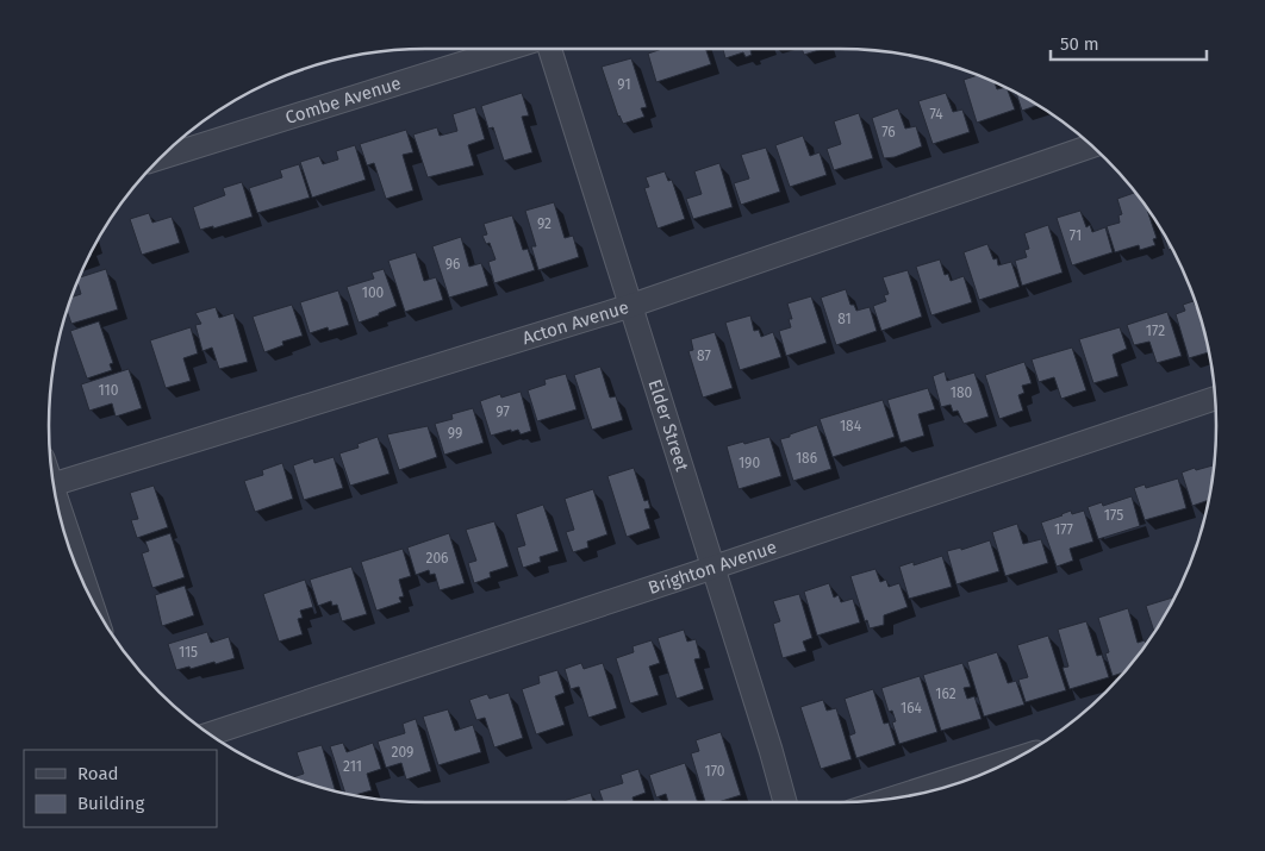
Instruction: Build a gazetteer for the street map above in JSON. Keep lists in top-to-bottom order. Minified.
{"streets":{"street":["Combe Avenue","Acton Avenue","Elder Street","Brighton Avenue"]},"crossings":[["Acton Avenue","Elder Street"],["Elder Street","Brighton Avenue"]],"house_numbers":["91","74","76","92","71","96","100","81","172","87","110","180","97","184","99","186","190","175","177","206","115","162","164","209","211","170"],"legend":["Road","Building"],"scale_bar":"50 m"}
